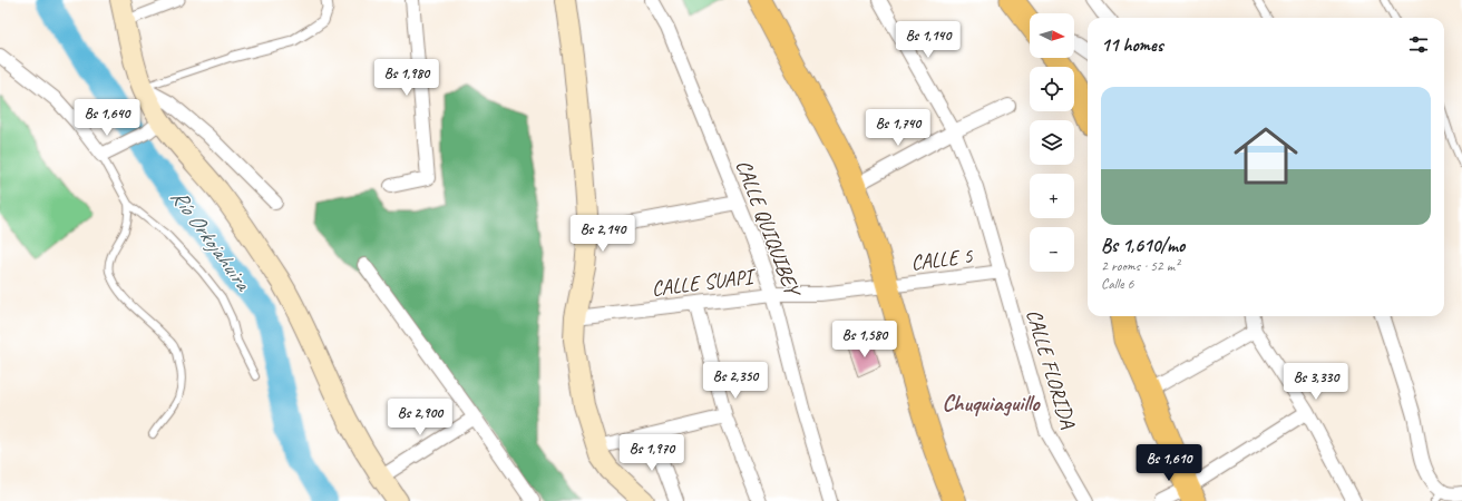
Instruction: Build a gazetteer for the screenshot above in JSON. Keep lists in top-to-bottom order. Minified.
{"streets":{"street":["CALLE QUIQUIBEY","CALLE 5","CALLE SUAPI","CALLE FLORIDA"]},"crossings":[["CALLE QUIQUIBEY","CALLE SUAPI"],["CALLE 5","CALLE SUAPI"],["CALLE 5","CALLE FLORIDA"]],"districts":["Chuquiaguillo"],"water":["Río Orkojahuira"],"north":"right","page":{"map_buttons":["+","−"],"heading":"11 homes","price":["Bs 1,140","Bs 1,980","Bs 1,640","Bs 1,740","Bs 2,140","Bs 1,580","Bs 2,350","Bs 3,330","Bs 2,900","Bs 1,970","Bs 1,610"],"list":[{"name":"Bs 1,610/mo","note":"2 rooms · 52 m² · Calle 6"}]}}
